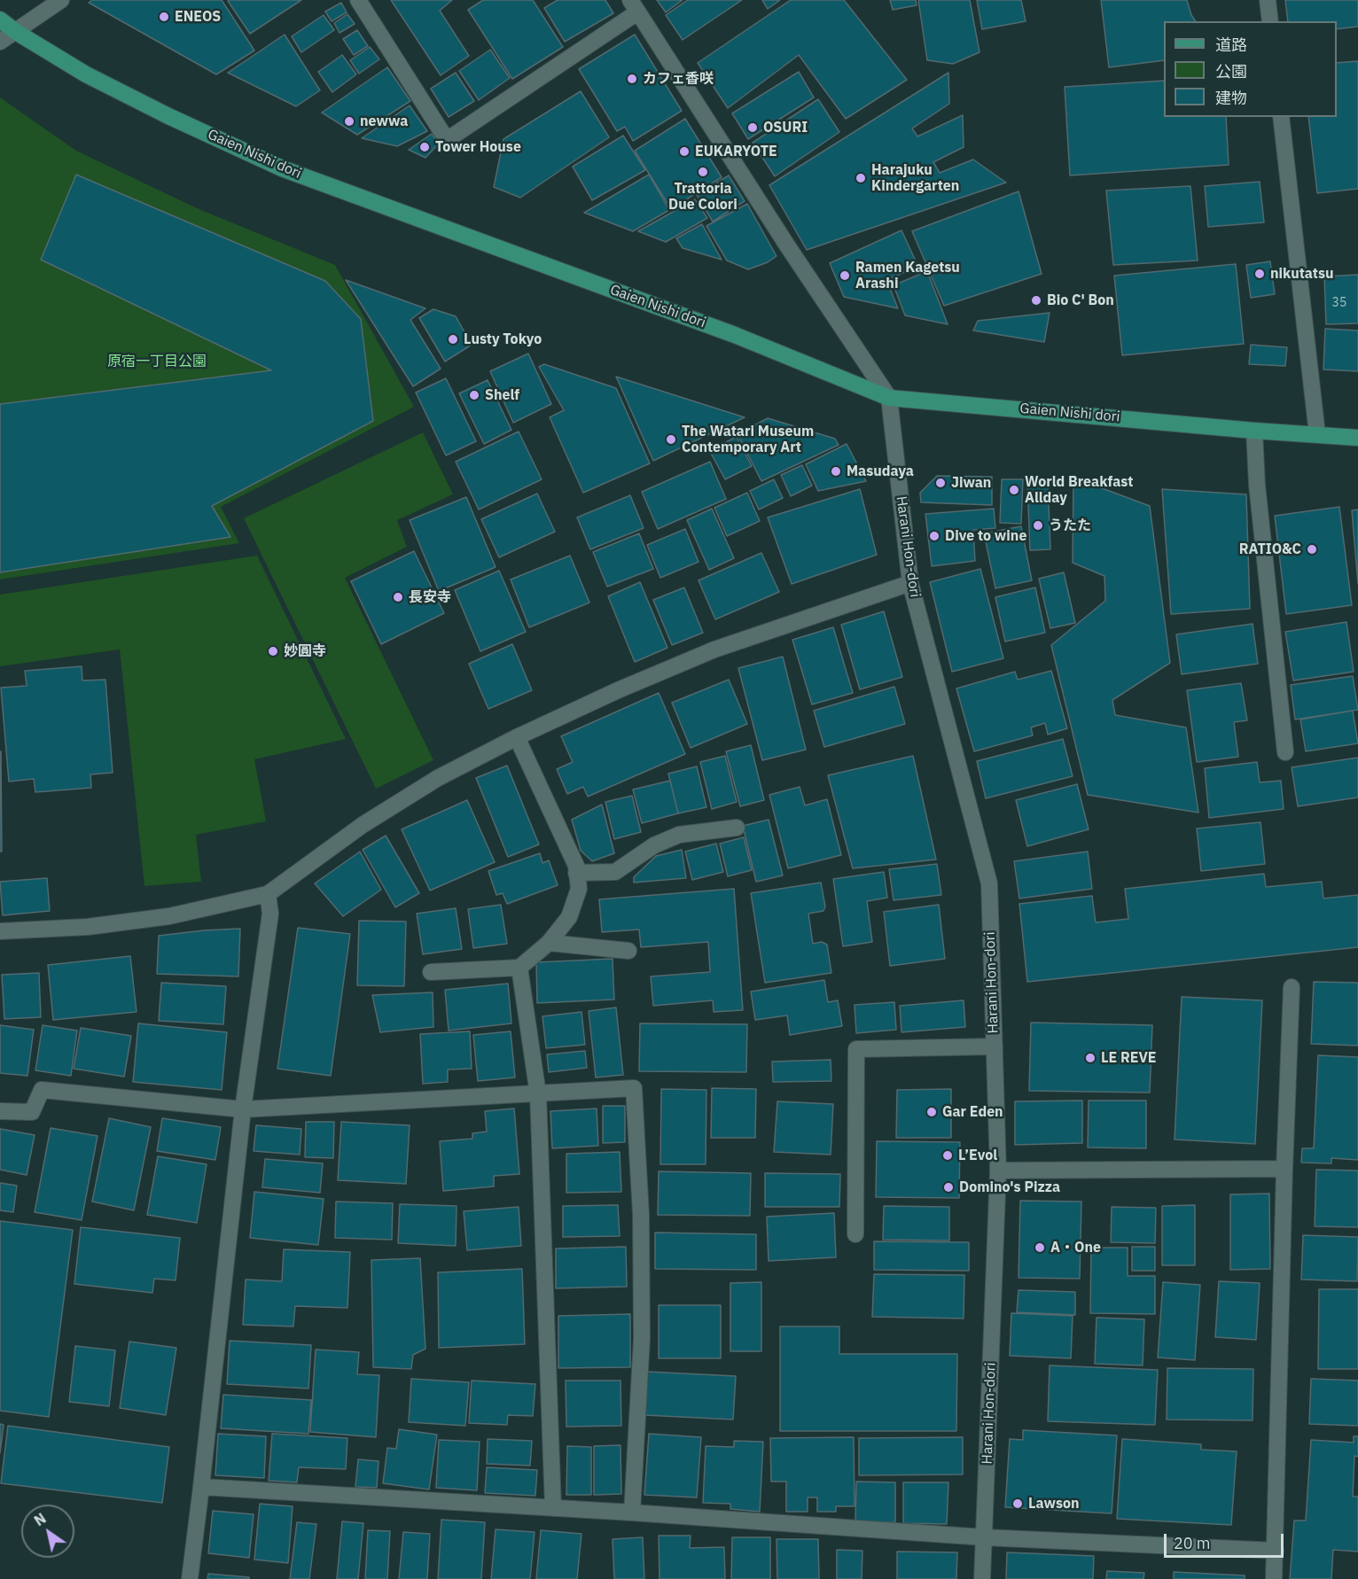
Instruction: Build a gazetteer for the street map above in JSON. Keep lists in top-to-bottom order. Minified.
{"streets":{"main road":["Gaien Nishi dori"],"street":["Harani Hon-dori"]},"crossings":[["Gaien Nishi dori","Harani Hon-dori"]],"parks":["原宿一丁目公園"],"places":["ENEOS","カフェ香咲","newwa","OSURI","Tower House","EUKARYOTE","Trattoria Due Colori","Harajuku Kindergarten","nikutatsu","Ramen Kagetsu Arashi","Bio C' Bon","Lusty Tokyo","Shelf","The Watari Museum Contemporary Art","Masudaya","Jiwan","World Breakfast Allday","うたた","Dive to wine","RATIO&C","長安寺","妙圓寺","LE REVE","Gar Eden","L’Evol","Domino's Pizza","A・One","Lawson"],"house_numbers":["35"],"legend":["道路","公園","建物"],"scale_bar":"20 m","north":"top left"}
